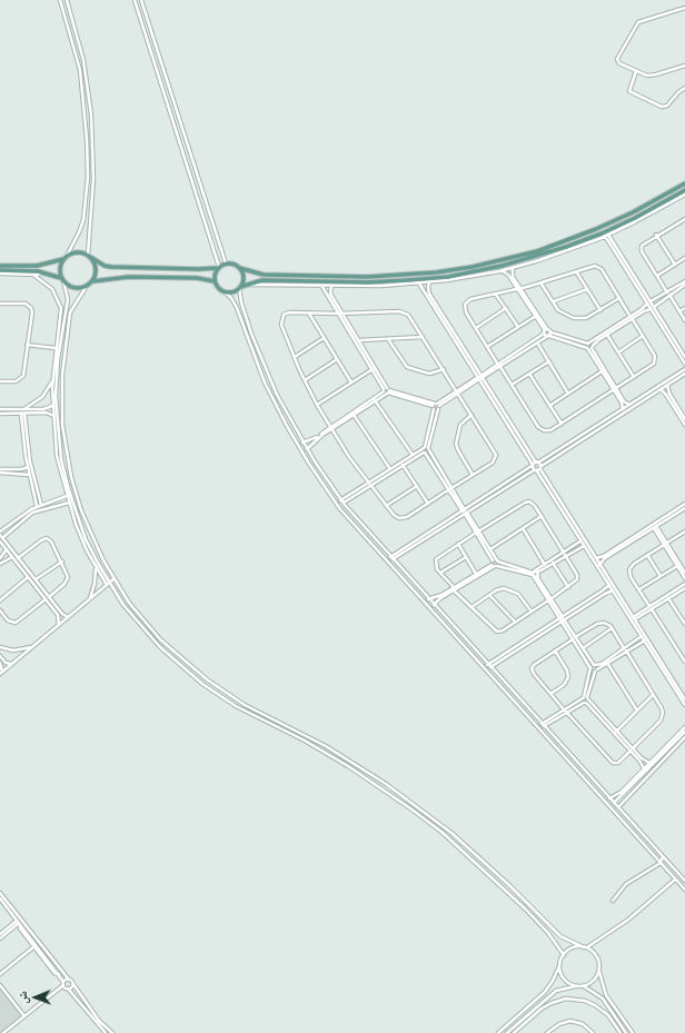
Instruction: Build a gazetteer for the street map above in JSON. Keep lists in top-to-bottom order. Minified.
{"north":"left"}
